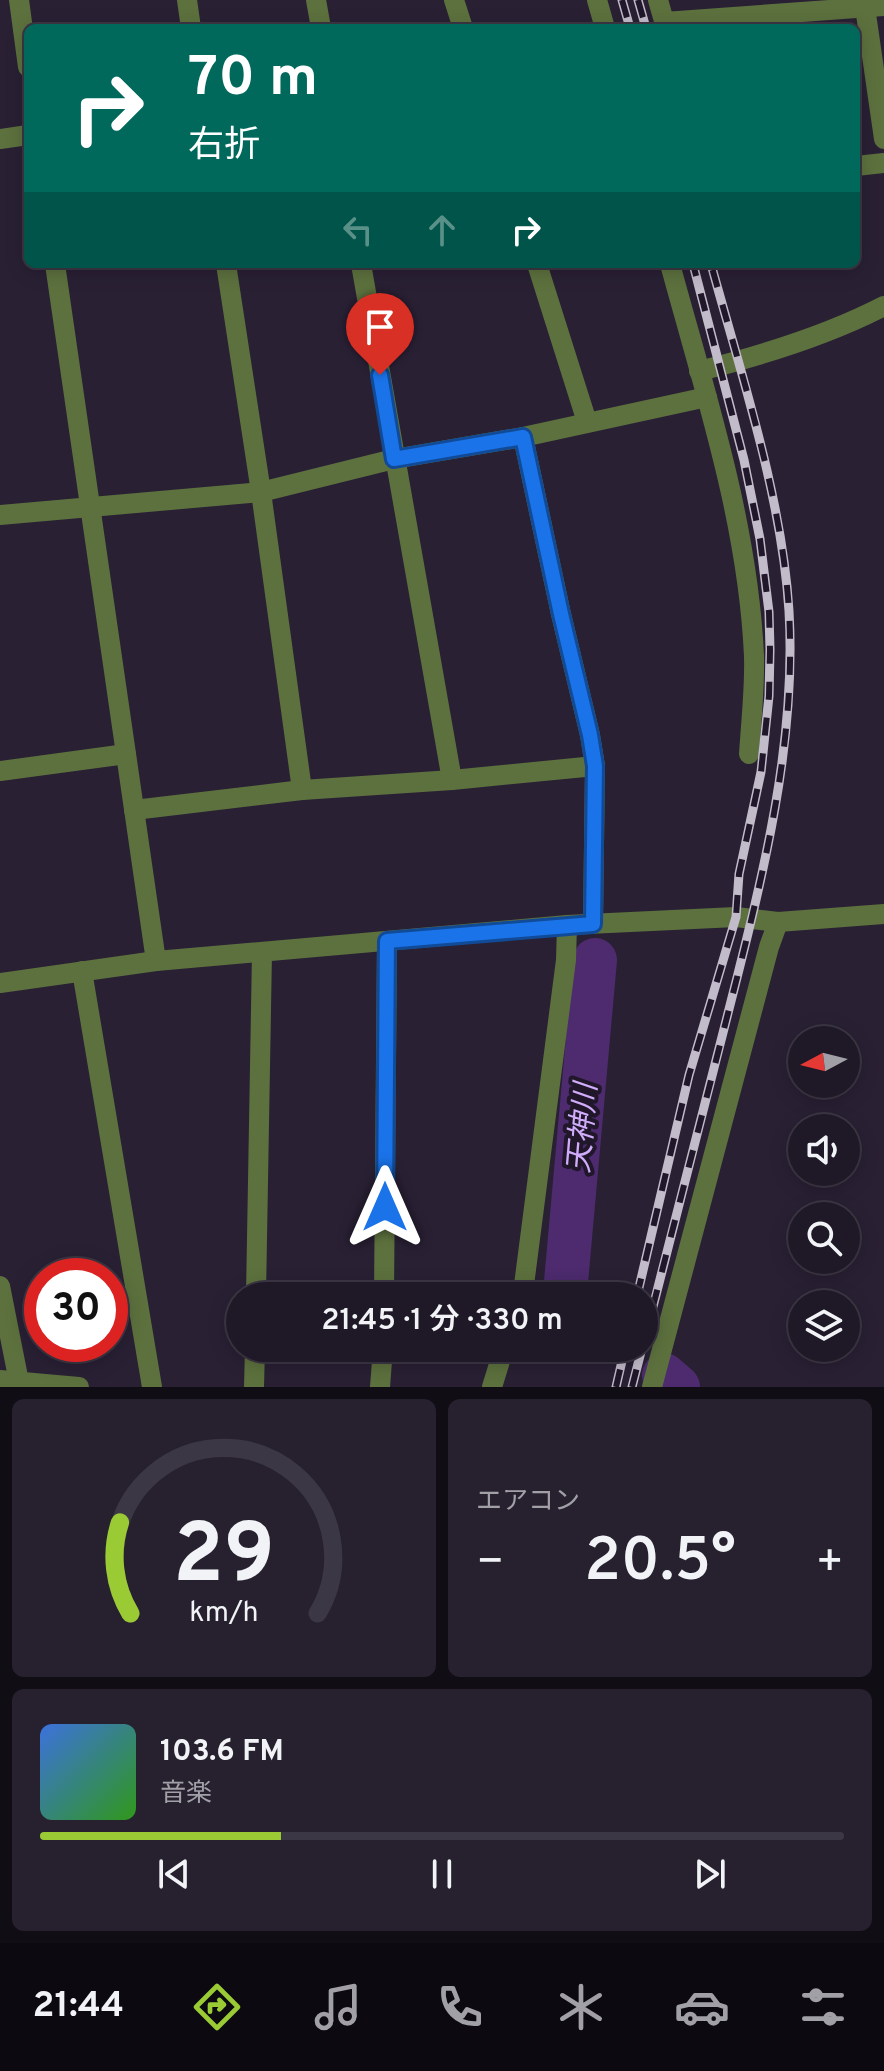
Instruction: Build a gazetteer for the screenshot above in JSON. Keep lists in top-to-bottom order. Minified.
{"water":["天神川"],"north":"left","page":{"turn":["70 m","右折"],"limit":"30","trip":"21:45 · 1 分 · 330 m","tile":"エアコン","heat":["−","20.5°","+"],"song":["103.6 FM","音楽"],"tabs":"21:44","gauge":["29","km/h"]}}
